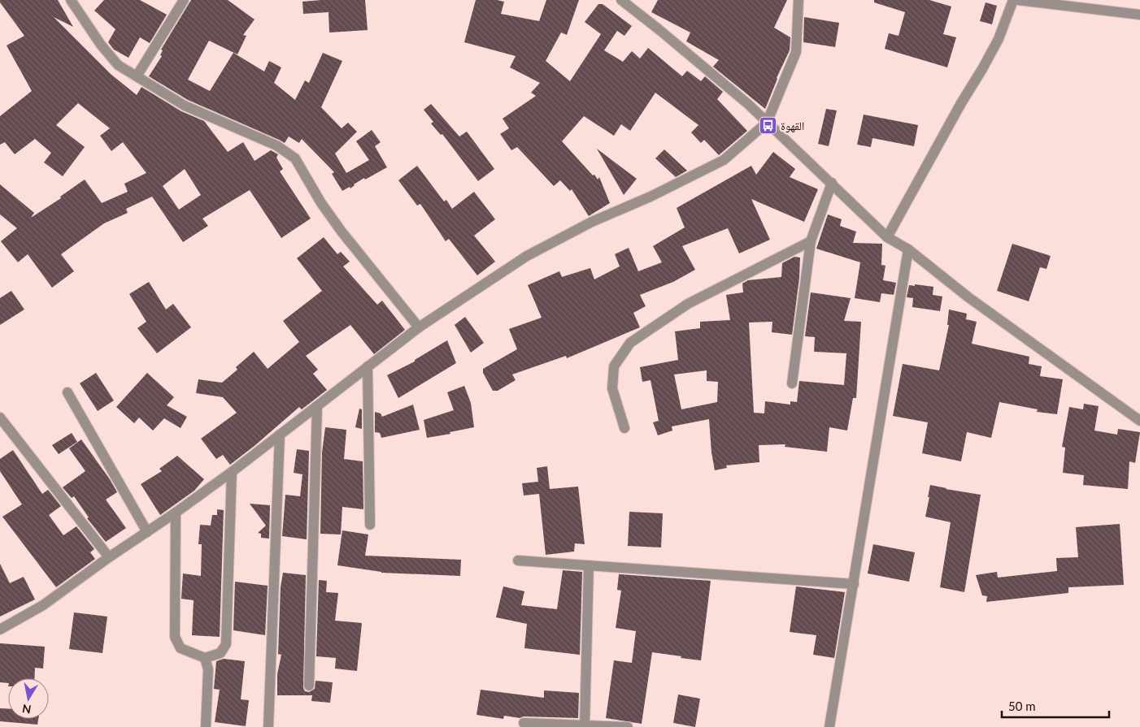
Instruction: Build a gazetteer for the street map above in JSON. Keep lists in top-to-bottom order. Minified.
{"places":{"bus stop":["القهوة"]},"scale_bar":"50 m","north":"bottom"}
